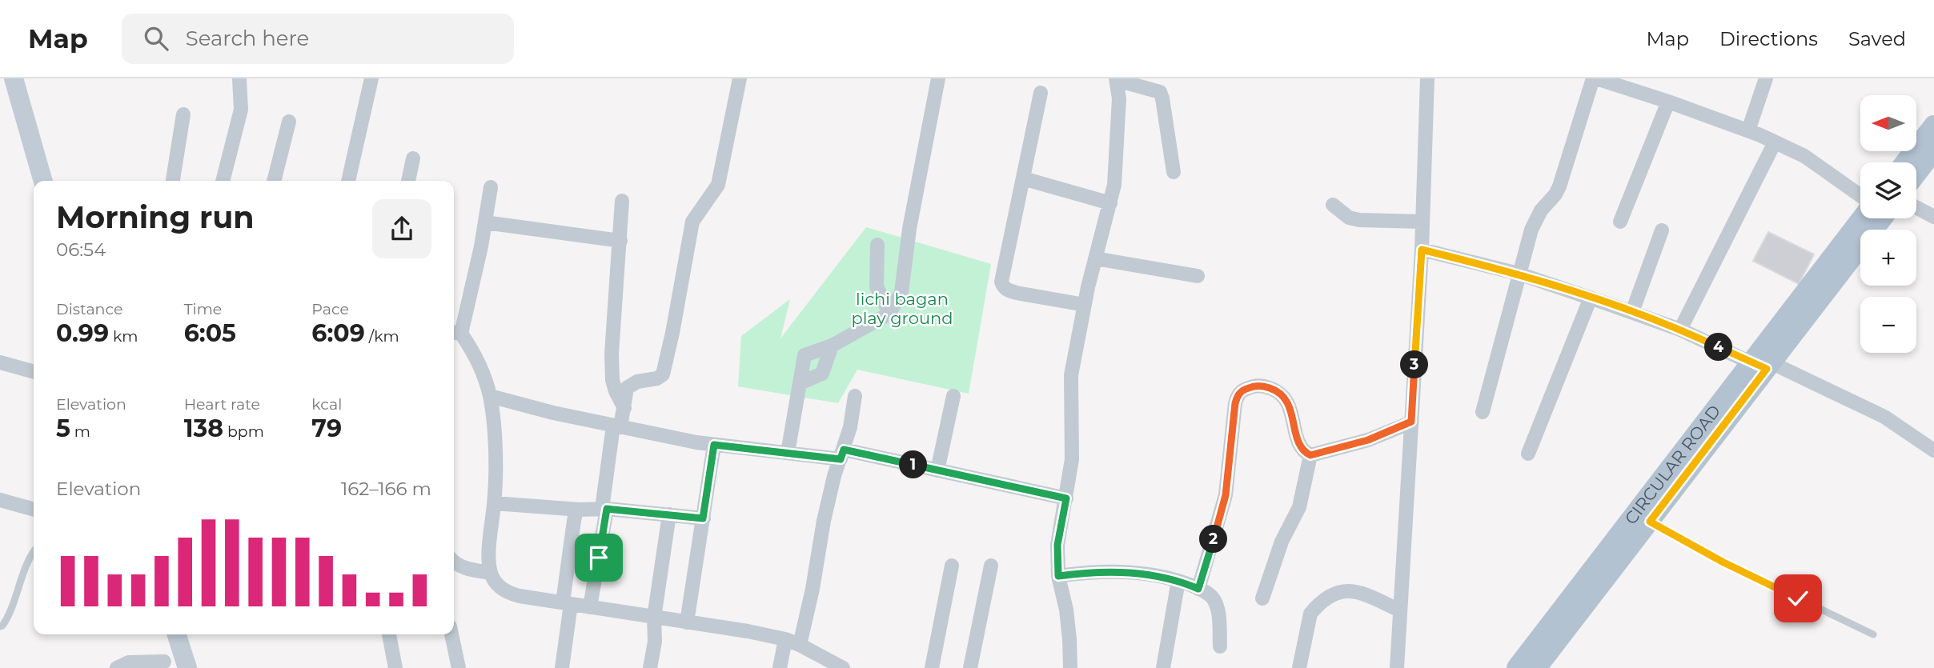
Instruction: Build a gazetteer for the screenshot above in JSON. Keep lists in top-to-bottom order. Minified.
{"streets":{"main road":["CIRCULAR ROAD"]},"parks":["lichi bagan play ground"],"north":"left","page":{"header":"Map","search":"Search here","nav":["Map","Directions","Saved"],"map_buttons":["+","−"],"heading":["Morning run","06:54"],"stats":[["Distance","0.99 km"],["Time","6:05"],["Pace","6:09 /km"],["Elevation","5 m"],["Heart rate","138 bpm"],["kcal","79"]],"pins":["4","3","1","2"],"chart":["Elevation","162–166 m"]}}
